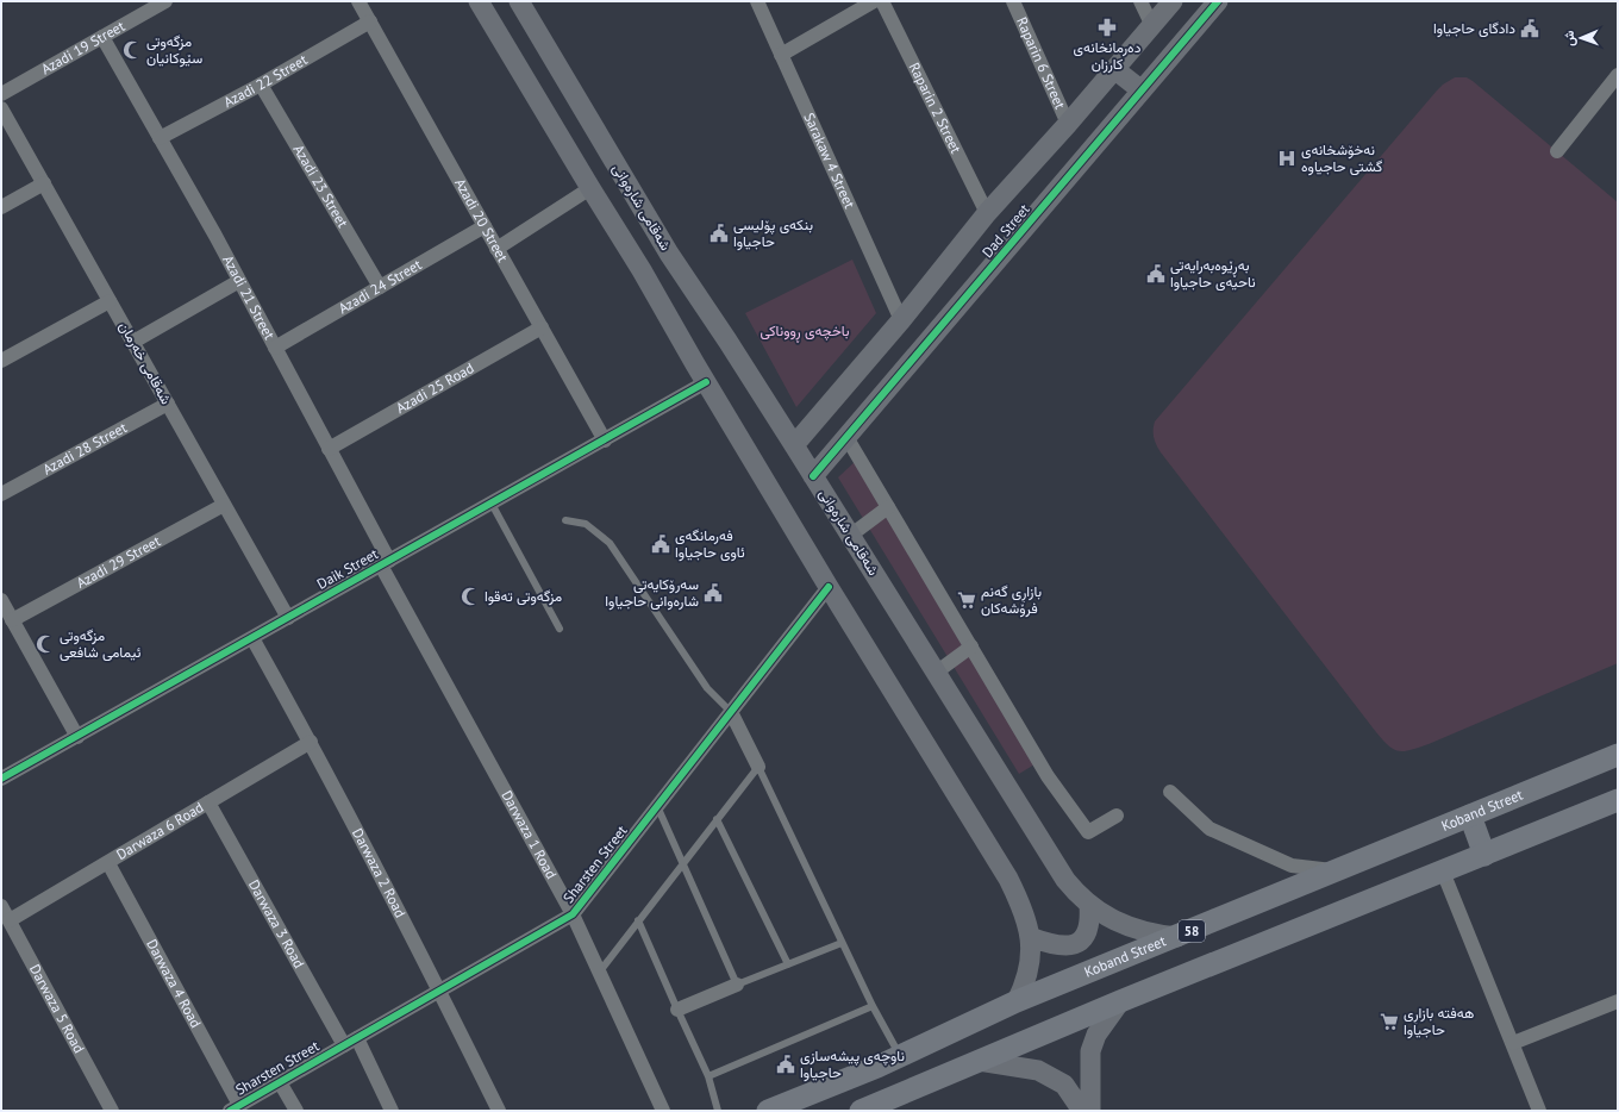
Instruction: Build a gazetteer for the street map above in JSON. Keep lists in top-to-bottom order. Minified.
{"streets":{"main road":["شەقامی شارەوانی","Dad Street","Koband Street","58"],"street":["Azadi 19 Street","Raparin 6 Street","Azadi 22 Street","Raparin 2 Street","Sarakaw 4 Street","Azadi 23 Street","Azadi 20 Street","Azadi 24 Street","Azadi 21 Street","شەقامی خەرمان","Azadi 25 Road","Azadi 28 Street","Azadi 29 Street","Daik Street","Darwaza 6 Road","Darwaza 1 Road","Sharsten Street","Darwaza 2 Road","Darwaza 3 Road","Darwaza 4 Road","Darwaza 5 Road"]},"crossings":[["Azadi 19 Street","Azadi 21 Street"],["Raparin 6 Street","Dad Street"],["Azadi 22 Street","Azadi 23 Street"],["Azadi 22 Street","Azadi 20 Street"],["Azadi 22 Street","Azadi 21 Street"],["Raparin 2 Street","Dad Street"],["Sarakaw 4 Street","Dad Street"],["Azadi 23 Street","Azadi 24 Street"],["شەقامی شارەوانی","Dad Street"],["شەقامی شارەوانی","Koband Street"],["Azadi 20 Street","Azadi 24 Street"],["Azadi 20 Street","Azadi 25 Road"],["Azadi 20 Street","Daik Street"],["Azadi 24 Street","Azadi 21 Street"],["Azadi 21 Street","Azadi 25 Road"],["Azadi 21 Street","Daik Street"],["Azadi 21 Street","Darwaza 1 Road"],["شەقامی خەرمان","Azadi 28 Street"],["شەقامی خەرمان","Azadi 29 Street"],["شەقامی خەرمان","Daik Street"],["Daik Street","Darwaza 1 Road"],["Daik Street","Darwaza 2 Road"],["Darwaza 6 Road","Darwaza 2 Road"],["Darwaza 6 Road","Darwaza 3 Road"],["Darwaza 6 Road","Darwaza 4 Road"],["Darwaza 6 Road","Darwaza 5 Road"],["Darwaza 1 Road","Sharsten Street"],["Sharsten Street","Darwaza 2 Road"],["Sharsten Street","Darwaza 3 Road"],["Sharsten Street","Darwaza 4 Road"]],"parks":["باخچەی ڕووناکی"],"places":{"pharmacy":["دەرمانخانەی کارزان"],"public building":["دادگای حاجیاوا","بنکەی پۆلیسی حاجیاوا","بەڕێوەبەرایەتی ناحیەی حاجیاوا","فەرمانگەی ئاوی حاجیاوا","سەرۆکایەتی شارەوانی حاجیاوا","ناوچەی پیشەسازی حاجیاوا"],"mosque":["مزگەوتی سێوکانیان","مزگەوتی تەقوا","مزگەوتی ئیمامی شافعی"],"hospital":["نەخۆشخانەی گشتی حاجیاوە"],"supermarket":["بازاڕی گەنم فرۆشەکان","هەفتە بازاڕی حاجیاوا"]},"north":"left"}
